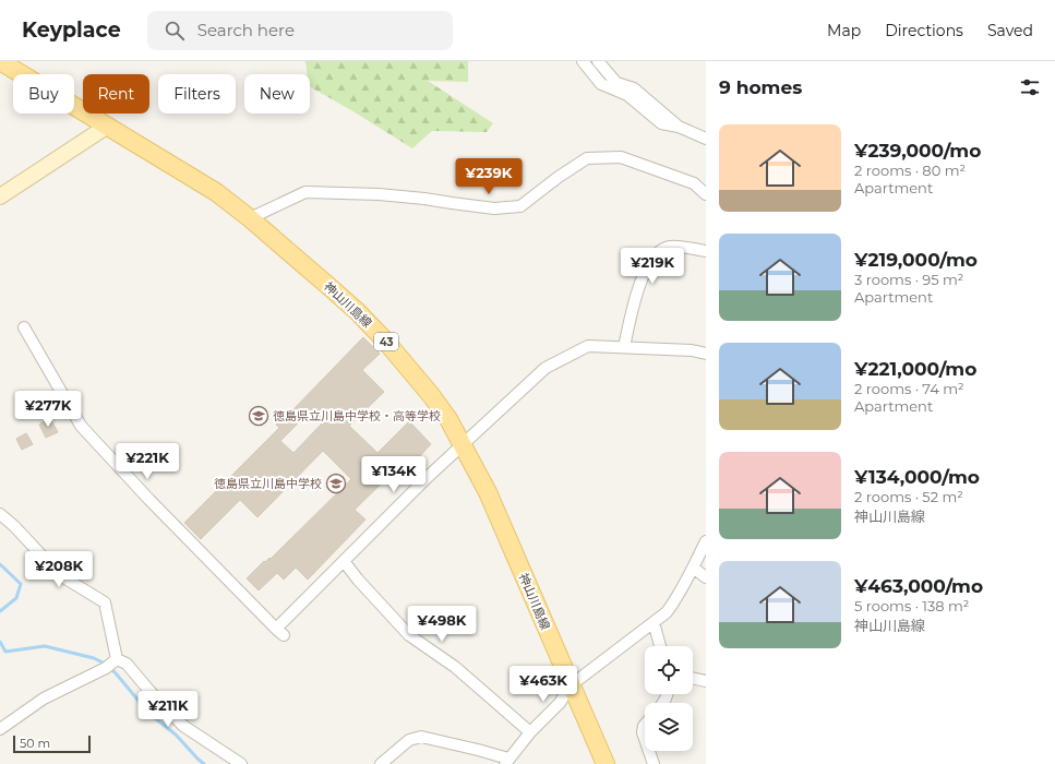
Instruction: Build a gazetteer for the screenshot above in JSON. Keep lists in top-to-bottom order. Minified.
{"streets":{"main road":["神山川島線","43"]},"places":{"school or university":["徳島県立川島中学校・高等学校","徳島県立川島中学校"]},"scale_bar":"50 m","page":{"header":"Keyplace","search":"Search here","nav":["Map","Directions","Saved"],"heading":"9 homes","chip":["Buy","Rent","Filters","New"],"list":[{"name":"¥239,000/mo","note":"2 rooms · 80 m² · Apartment"},{"name":"¥219,000/mo","note":"3 rooms · 95 m² · Apartment"},{"name":"¥221,000/mo","note":"2 rooms · 74 m² · Apartment"},{"name":"¥134,000/mo","note":"2 rooms · 52 m² · 神山川島線"},{"name":"¥463,000/mo","note":"5 rooms · 138 m² · 神山川島線"}],"price":["¥239K","¥219K","¥277K","¥221K","¥134K","¥208K","¥498K","¥463K","¥211K"],"scale":"50 m"}}
